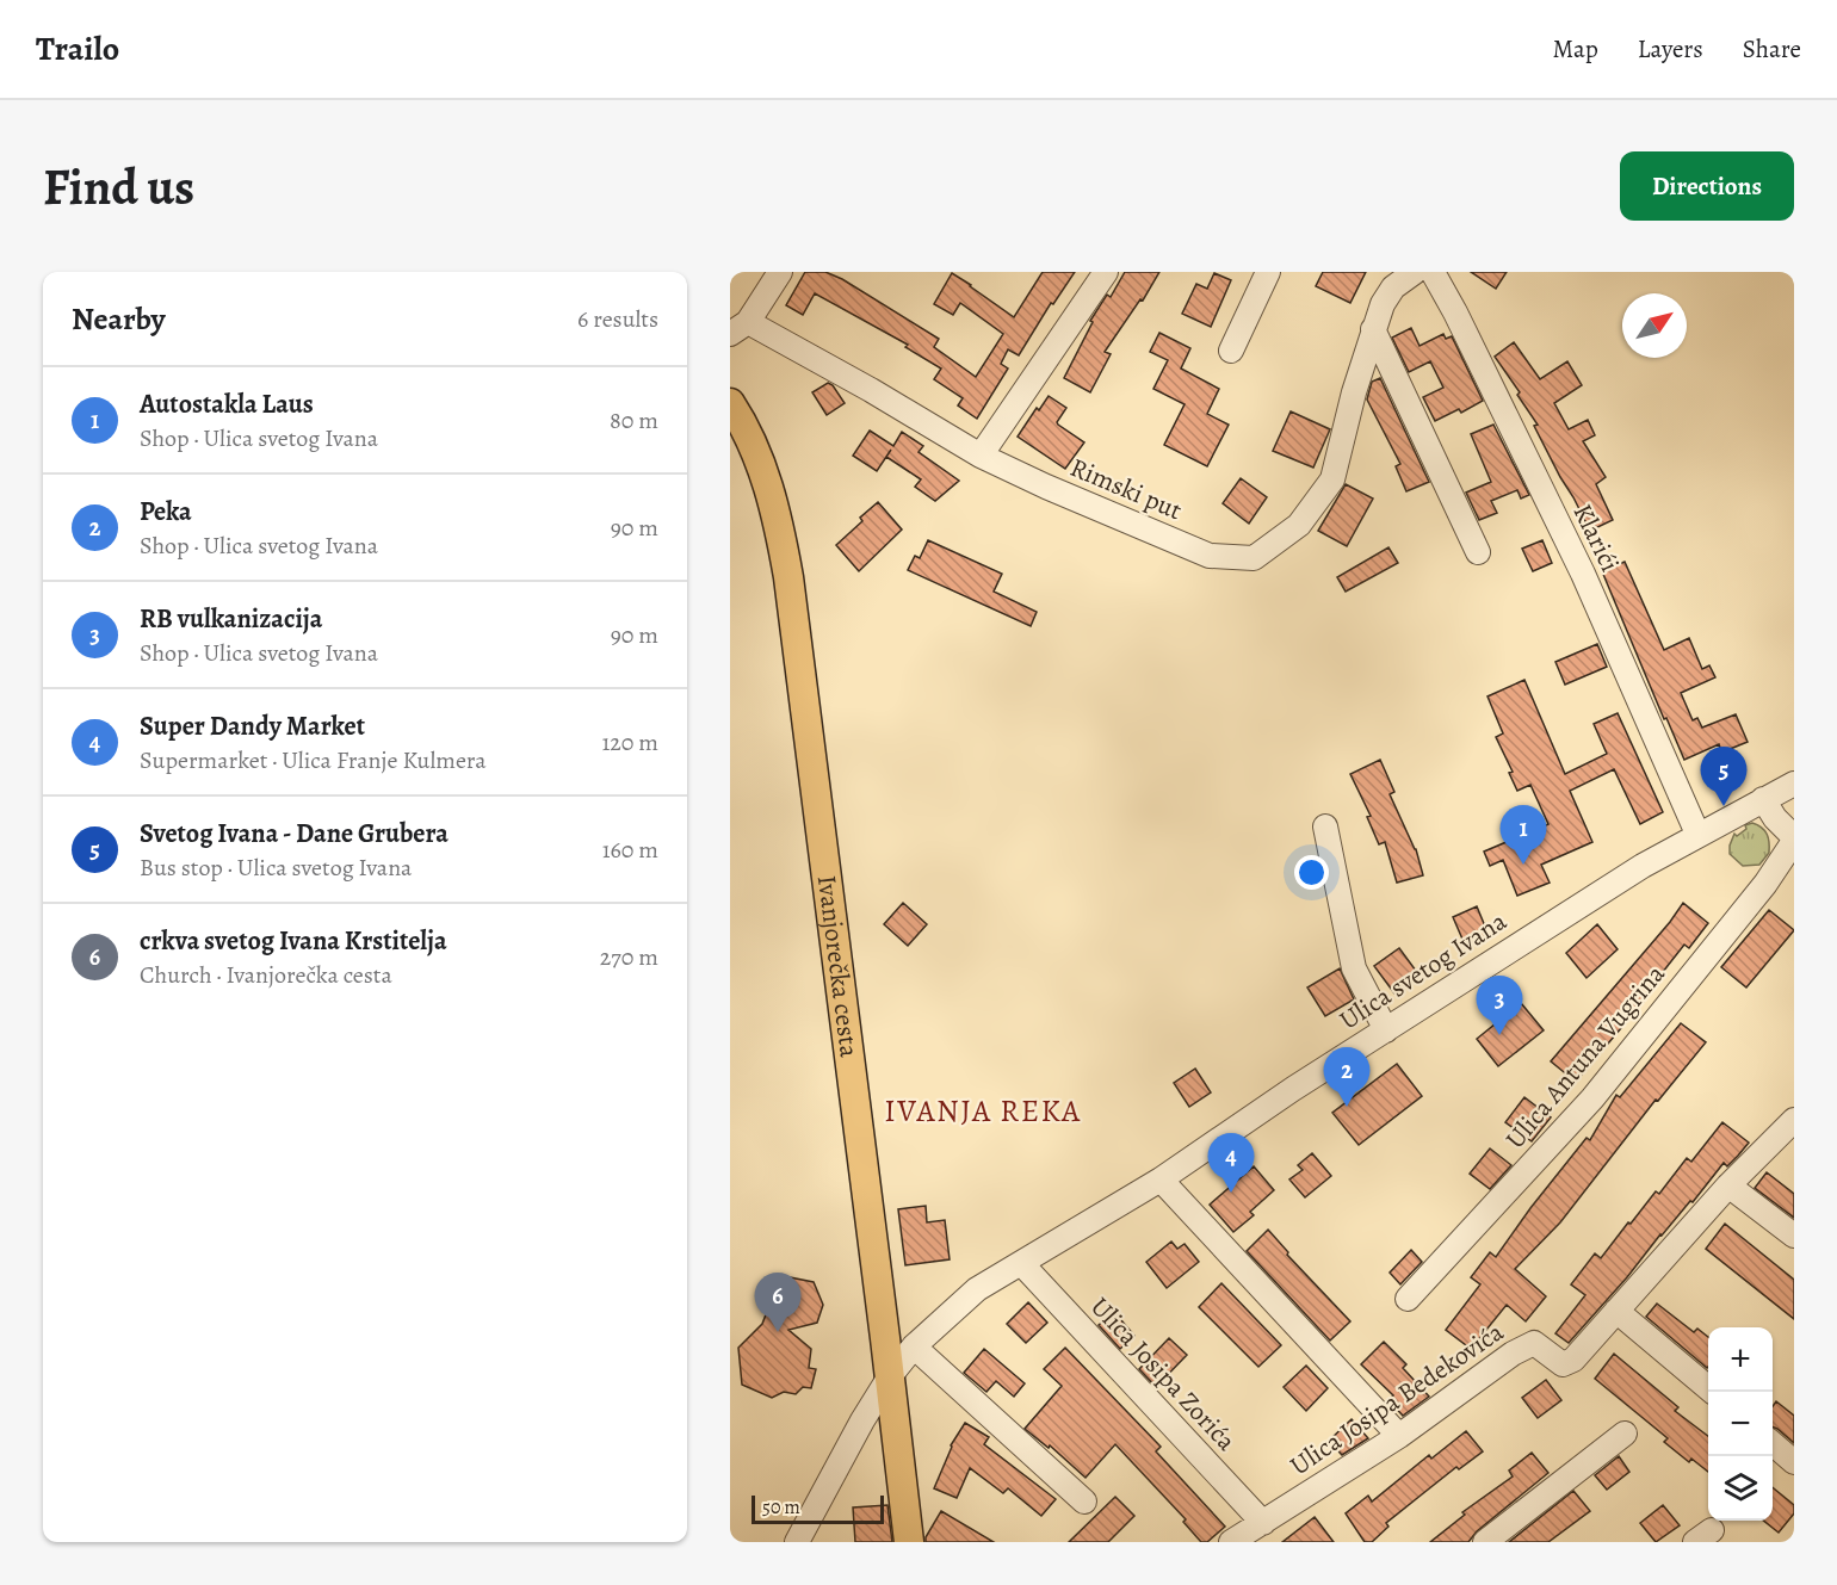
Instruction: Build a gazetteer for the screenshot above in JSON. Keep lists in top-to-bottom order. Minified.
{"streets":{"main road":["Ivanjorečka cesta"],"street":["Rimski put","Klarići","Ulica svetog Ivana","Ulica Antuna Vugrina","Ulica Josipa Zorića","Ulica Josipa Bedekovića"]},"crossings":[["Klarići","Ulica svetog Ivana"],["Ivanjorečka cesta","Ulica svetog Ivana"],["Ulica svetog Ivana","Ulica Josipa Zorića"],["Ulica Josipa Zorića","Ulica Josipa Bedekovića"]],"districts":["IVANJA REKA"],"scale_bar":"50 m","north":"top right","page":{"header":"Trailo","nav":["Map","Layers","Share"],"buttons":"Directions","title":"Find us","heading":["Nearby","6 results"],"list":[{"mark":"1","name":"Autostakla Laus","note":"Shop · Ulica svetog Ivana","value":"80 m"},{"mark":"2","name":"Peka","note":"Shop · Ulica svetog Ivana","value":"90 m"},{"mark":"3","name":"RB vulkanizacija","note":"Shop · Ulica svetog Ivana","value":"90 m"},{"mark":"4","name":"Super Dandy Market","note":"Supermarket · Ulica Franje Kulmera","value":"120 m"},{"mark":"5","name":"Svetog Ivana - Dane Grubera","note":"Bus stop · Ulica svetog Ivana","value":"160 m"},{"mark":"6","name":"crkva svetog Ivana Krstitelja","note":"Church · Ivanjorečka cesta","value":"270 m"}],"pins":["5","1","3","2","4","6"],"map_buttons":["+","−"],"scale":"50 m"}}
